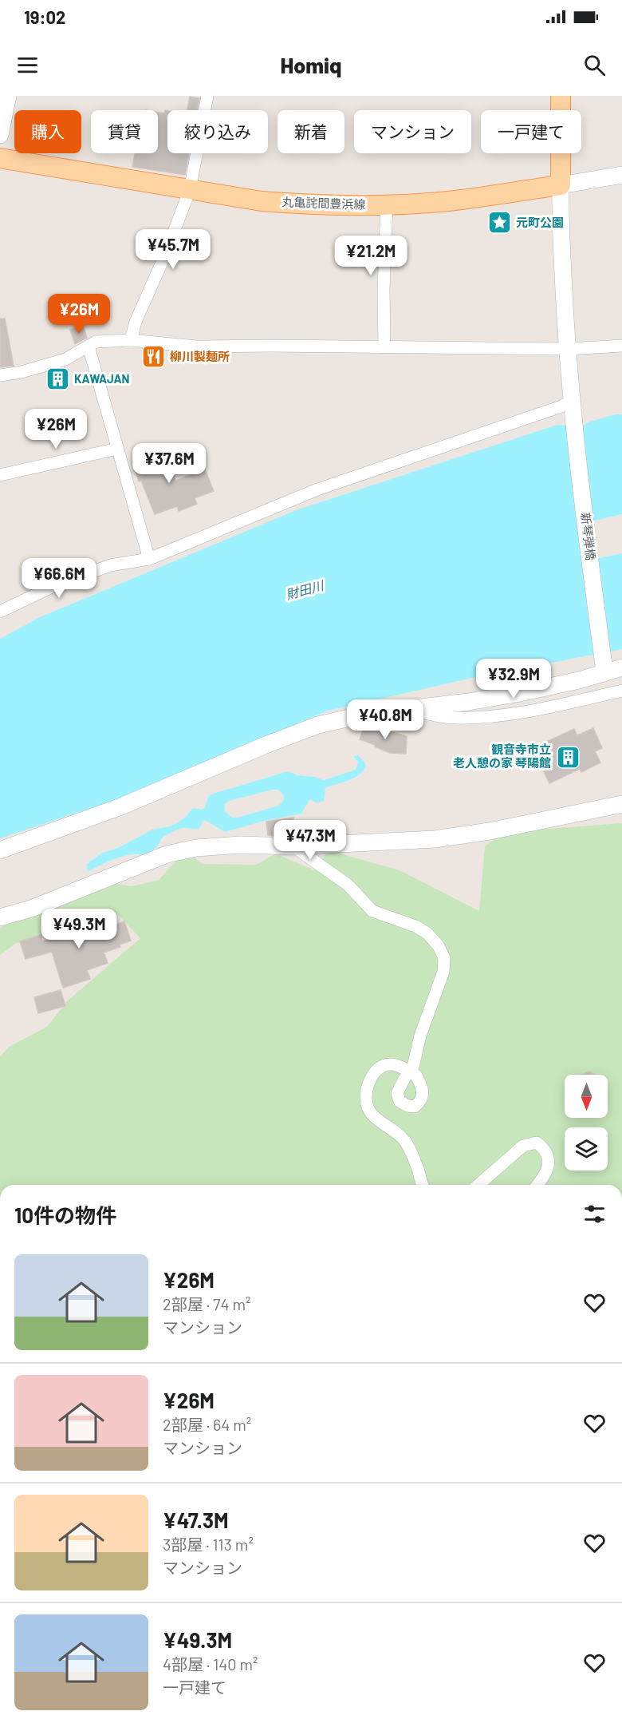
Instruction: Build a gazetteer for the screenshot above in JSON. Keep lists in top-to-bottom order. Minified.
{"streets":{"main road":["丸亀詫間豊浜線"],"street":["新琴弾橋"]},"crossings":[["丸亀詫間豊浜線","新琴弾橋"]],"water":["財田川"],"places":{"place":["元町公園"],"restaurant":["柳川製麺所"],"building":["KAWAJAN","観音寺市立 老人憩の家 琴陽館"]},"north":"bottom","page":{"status":"19:02","header":"Homiq","chip":["購入","賃貸","絞り込み","新着","マンション","一戸建て"],"price":["¥45.7M","¥21.2M","¥26M","¥26M","¥37.6M","¥66.6M","¥32.9M","¥40.8M","¥47.3M","¥49.3M"],"heading":"10件の物件","list":[{"name":"¥26M","note":"2部屋 · 74 m² · マンション"},{"name":"¥26M","note":"2部屋 · 64 m² · マンション"},{"name":"¥47.3M","note":"3部屋 · 113 m² · マンション"},{"name":"¥49.3M","note":"4部屋 · 140 m² · 一戸建て"}]}}
